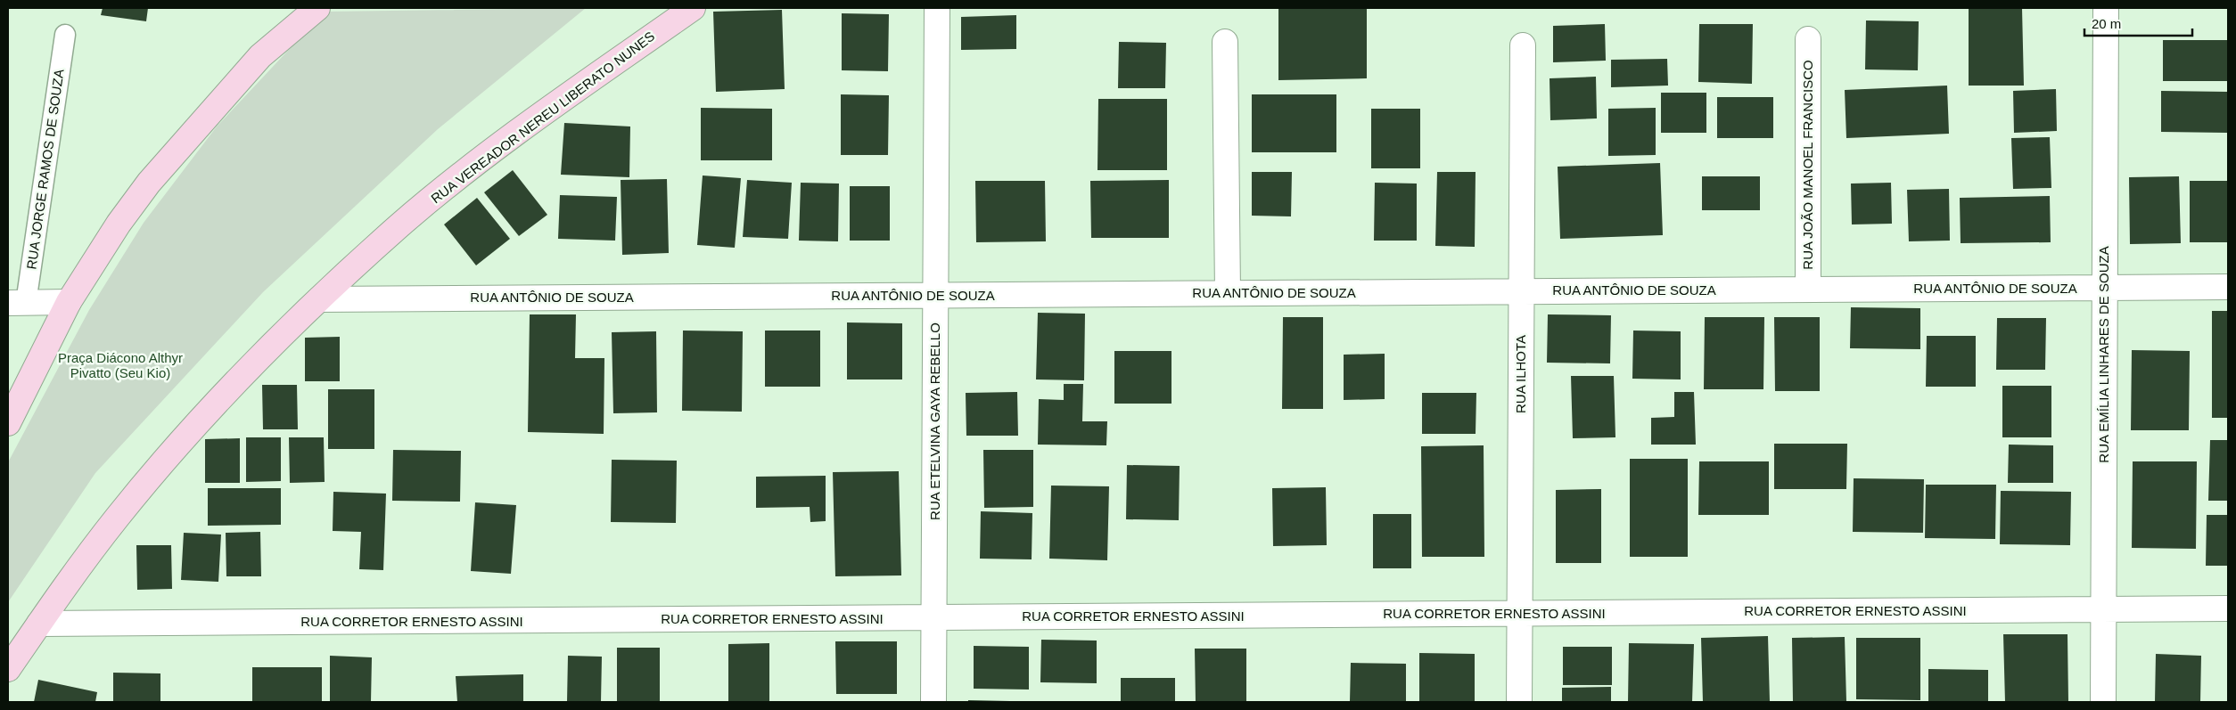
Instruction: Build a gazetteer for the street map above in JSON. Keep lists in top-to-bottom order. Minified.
{"streets":{"main road":["RUA VEREADOR NEREU LIBERATO NUNES"],"street":["RUA JOÃO MANOEL FRANCISCO","RUA ANTÔNIO DE SOUZA","RUA EMÍLIA LINHARES DE SOUZA","RUA ILHOTA","RUA ETELVINA GAYA REBELLO","RUA CORRETOR ERNESTO ASSINI"],"lane":["RUA JORGE RAMOS DE SOUZA"]},"crossings":[["RUA VEREADOR NEREU LIBERATO NUNES","RUA ANTÔNIO DE SOUZA"],["RUA VEREADOR NEREU LIBERATO NUNES","RUA CORRETOR ERNESTO ASSINI"],["RUA JOÃO MANOEL FRANCISCO","RUA ANTÔNIO DE SOUZA"],["RUA ANTÔNIO DE SOUZA","RUA EMÍLIA LINHARES DE SOUZA"],["RUA ANTÔNIO DE SOUZA","RUA ILHOTA"],["RUA ANTÔNIO DE SOUZA","RUA ETELVINA GAYA REBELLO"],["RUA EMÍLIA LINHARES DE SOUZA","RUA CORRETOR ERNESTO ASSINI"],["RUA ILHOTA","RUA CORRETOR ERNESTO ASSINI"],["RUA ETELVINA GAYA REBELLO","RUA CORRETOR ERNESTO ASSINI"]],"parks":["Praça Diácono Althyr Pivatto (Seu Kio)"],"scale_bar":"20 m"}
